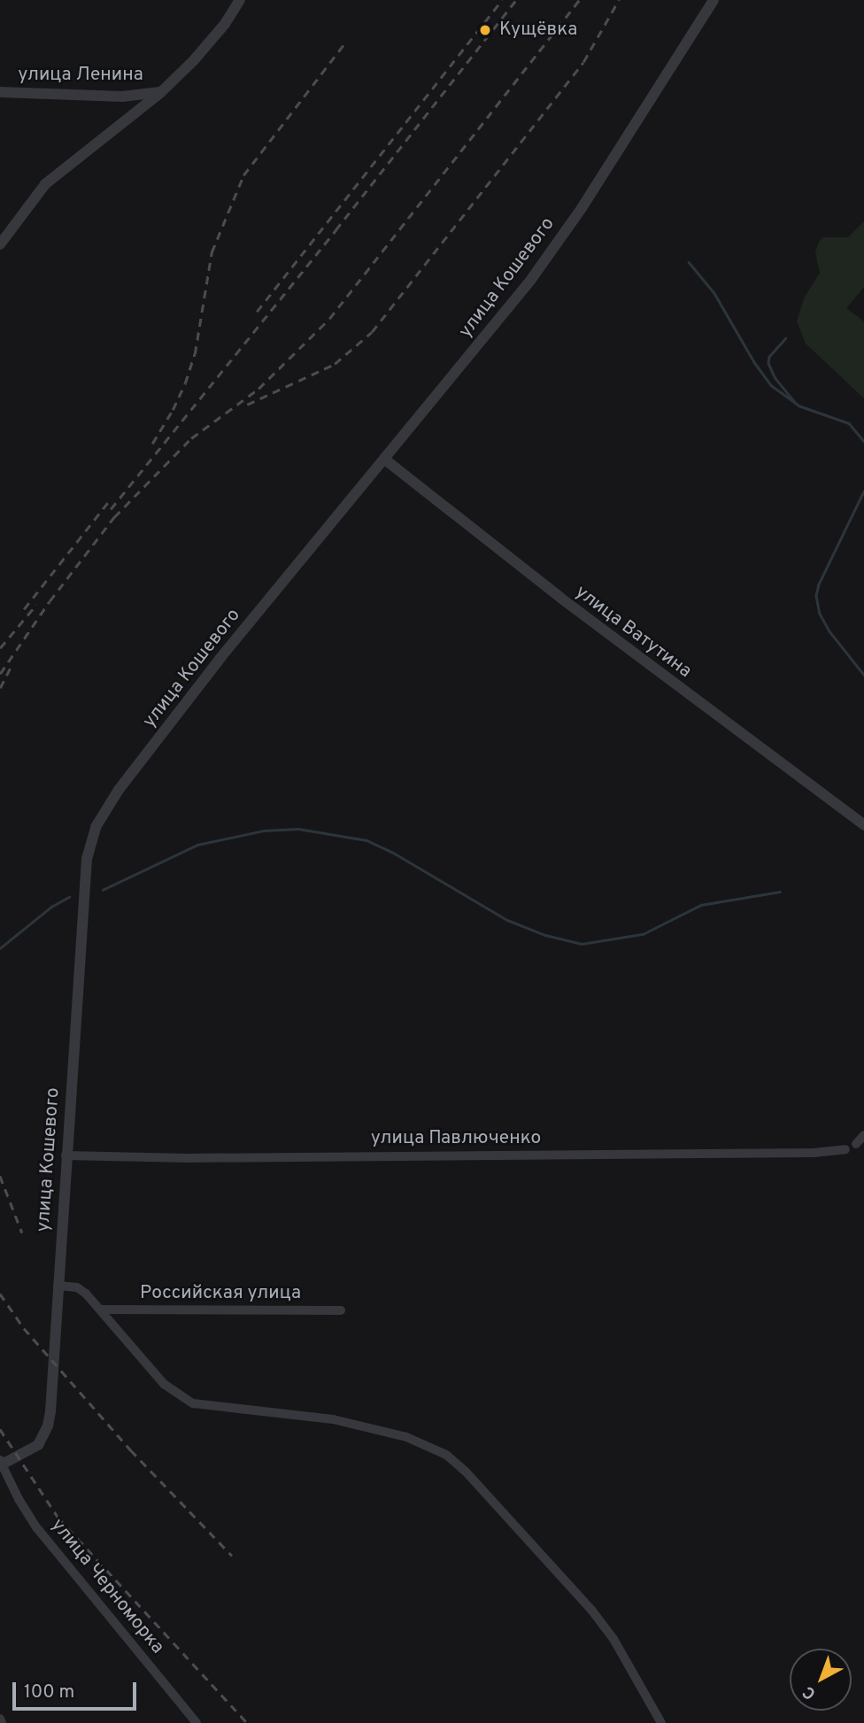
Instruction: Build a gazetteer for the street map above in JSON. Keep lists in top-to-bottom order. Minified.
{"streets":{"street":["улица Ленина","улица Кошевого","улица Ватутина","улица Павлюченко","Российская улица","улица Черноморка"]},"crossings":[["улица Кошевого","улица Ватутина"],["улица Кошевого","улица Павлюченко"],["улица Кошевого","улица Черноморка"]],"places":["Кущёвка"],"scale_bar":"100 m","north":"bottom left"}
